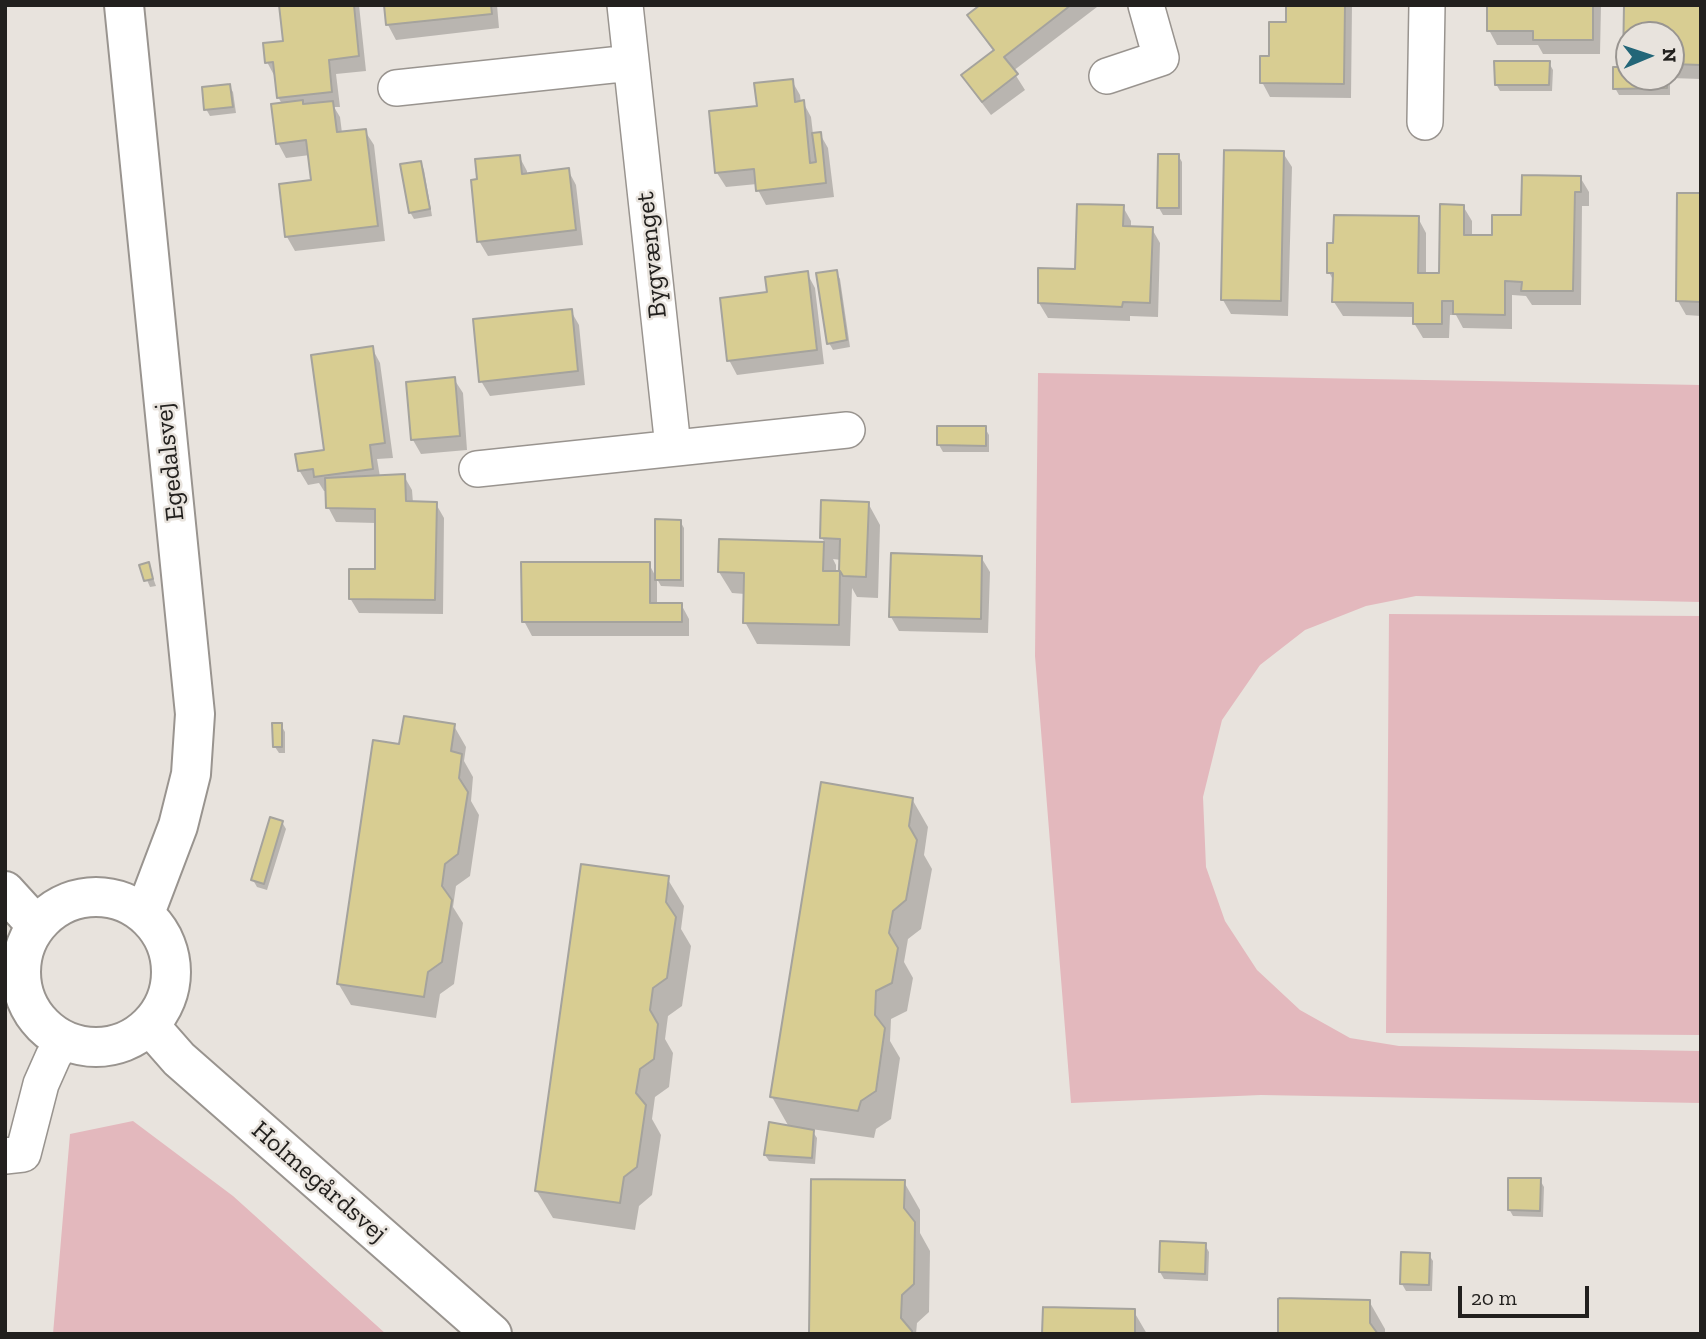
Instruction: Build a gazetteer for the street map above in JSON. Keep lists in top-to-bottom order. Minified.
{"streets":{"street":["Bygvænget","Egedalsvej","Holmegårdsvej"]},"crossings":[["Egedalsvej","Holmegårdsvej"]],"scale_bar":"20 m","north":"right"}
